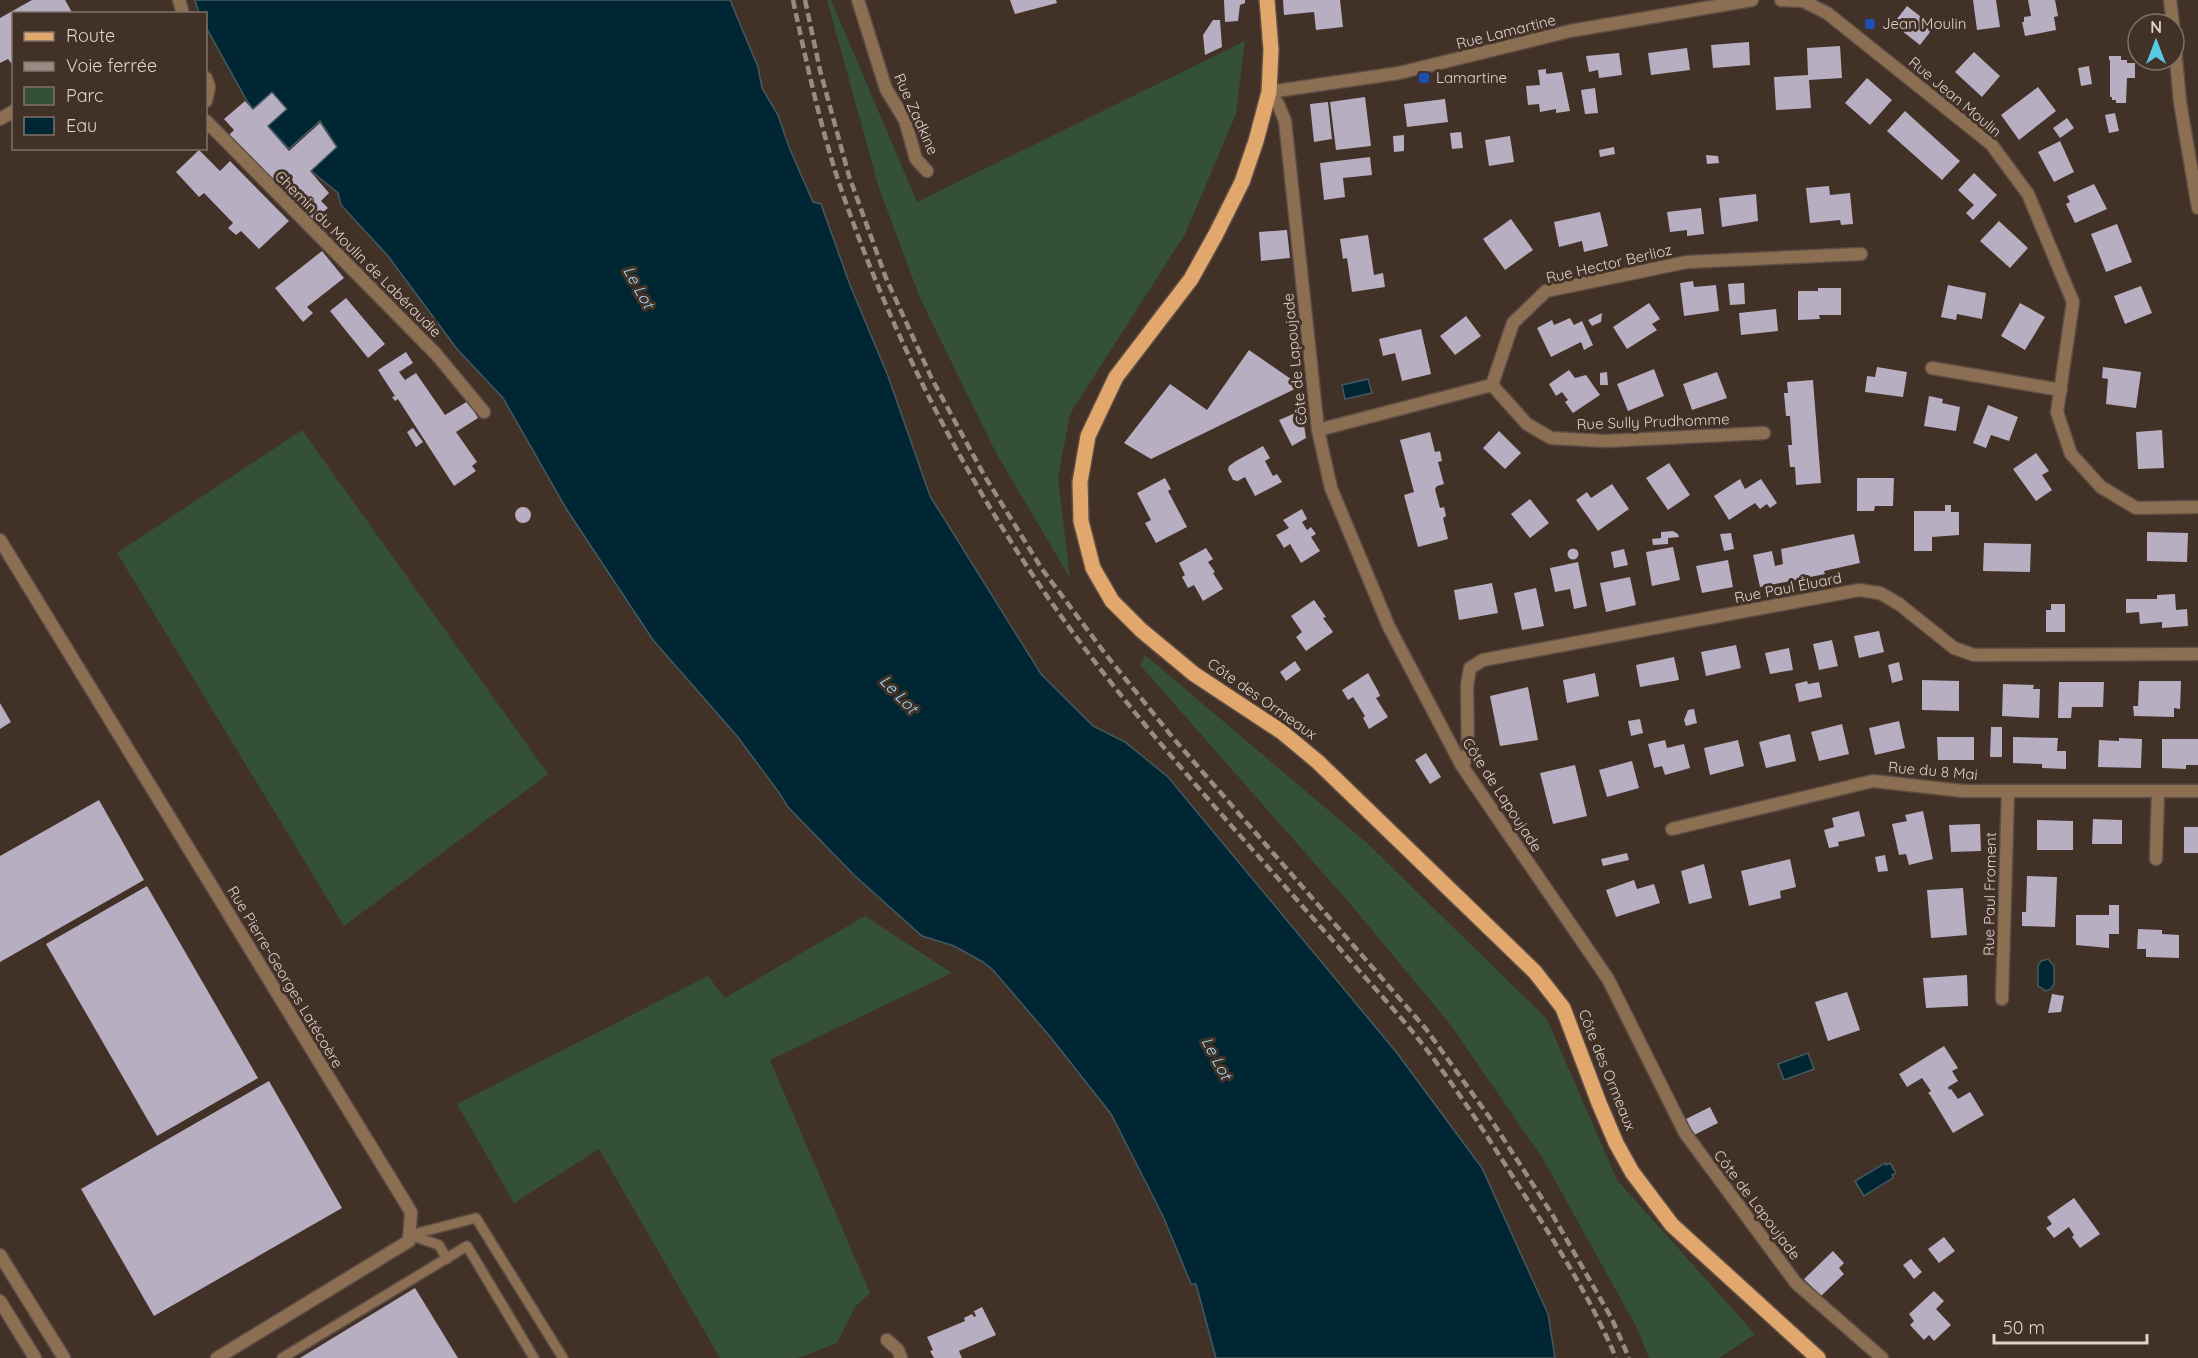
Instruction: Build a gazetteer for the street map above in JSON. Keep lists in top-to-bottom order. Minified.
{"streets":{"main road":["Côte des Ormeaux"],"street":["Rue Lamartine","Rue Jean Moulin","Rue Zadkine","Chemin du Moulin de Labéraudie","Rue Hector Berlioz","Côte de Lapoujade","Rue Sully Prudhomme","Rue Paul Éluard","Rue du 8 Mai","Rue Paul Froment","Rue Pierre-Georges Latécoère"]},"crossings":[["Rue Lamartine","Côte de Lapoujade"],["Rue Lamartine","Côte des Ormeaux"],["Rue Hector Berlioz","Rue Sully Prudhomme"],["Côte de Lapoujade","Rue Paul Éluard"],["Côte de Lapoujade","Côte des Ormeaux"],["Rue du 8 Mai","Rue Paul Froment"]],"water":["Le Lot"],"places":{"transit":["Jean Moulin","Lamartine"]},"legend":["Route","Voie ferrée","Parc","Eau"],"scale_bar":"50 m","north":"top"}
